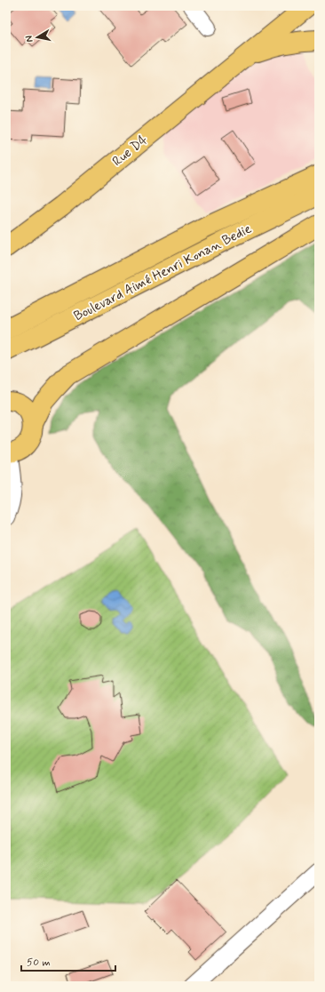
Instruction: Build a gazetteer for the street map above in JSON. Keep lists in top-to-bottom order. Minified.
{"streets":{"main road":["Rue D4","Boulevard Aimé Henri Konan Bedie"]},"scale_bar":"50 m","north":"left"}
